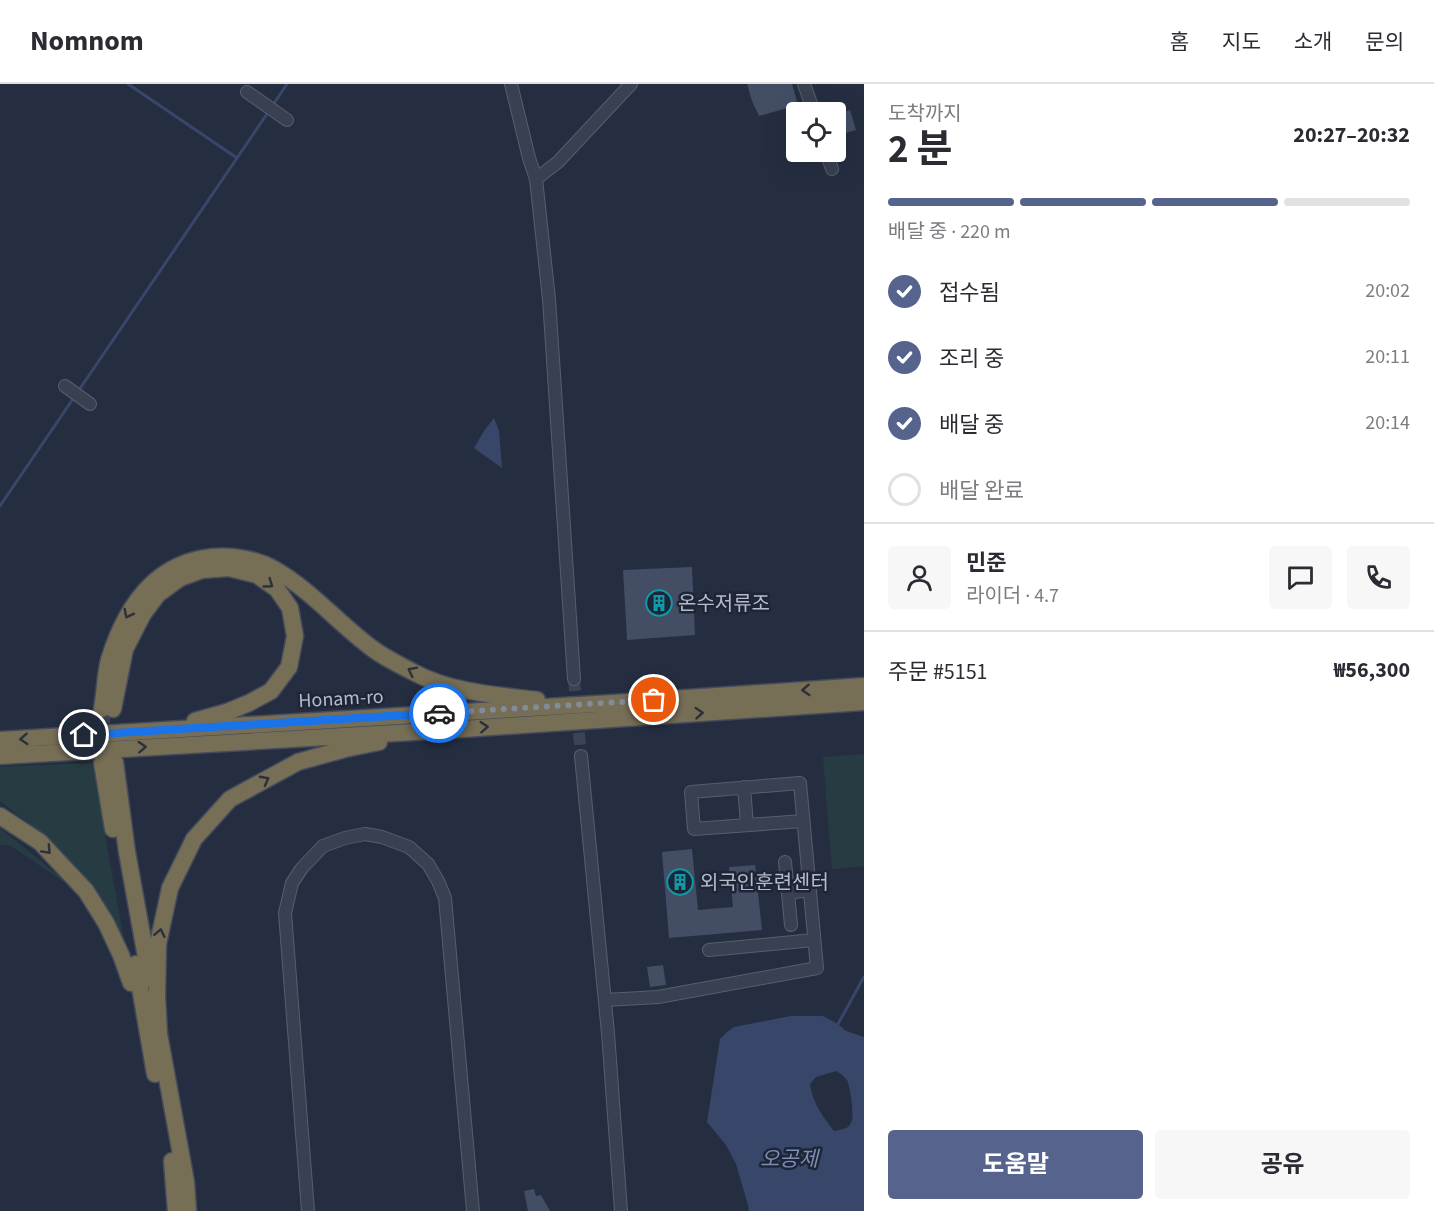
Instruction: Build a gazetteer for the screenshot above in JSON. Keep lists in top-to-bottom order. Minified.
{"streets":{"highway":["Honam-ro"]},"water":["오공제"],"places":{"building":["온수저류조","외국인훈련센터"]},"page":{"header":"Nomnom","nav":["홈","지도","소개","문의"],"heading":["2 분","도착까지","20:27–20:32"],"panel":["민준","라이더 · 4.7","주문 #5151","₩56,300"],"bar":"배달 중 · 220 m","list":[["접수됨","20:02"],["조리 중","20:11"],["배달 중","20:14"],"배달 완료"],"buttons":["도움말","공유"]}}
